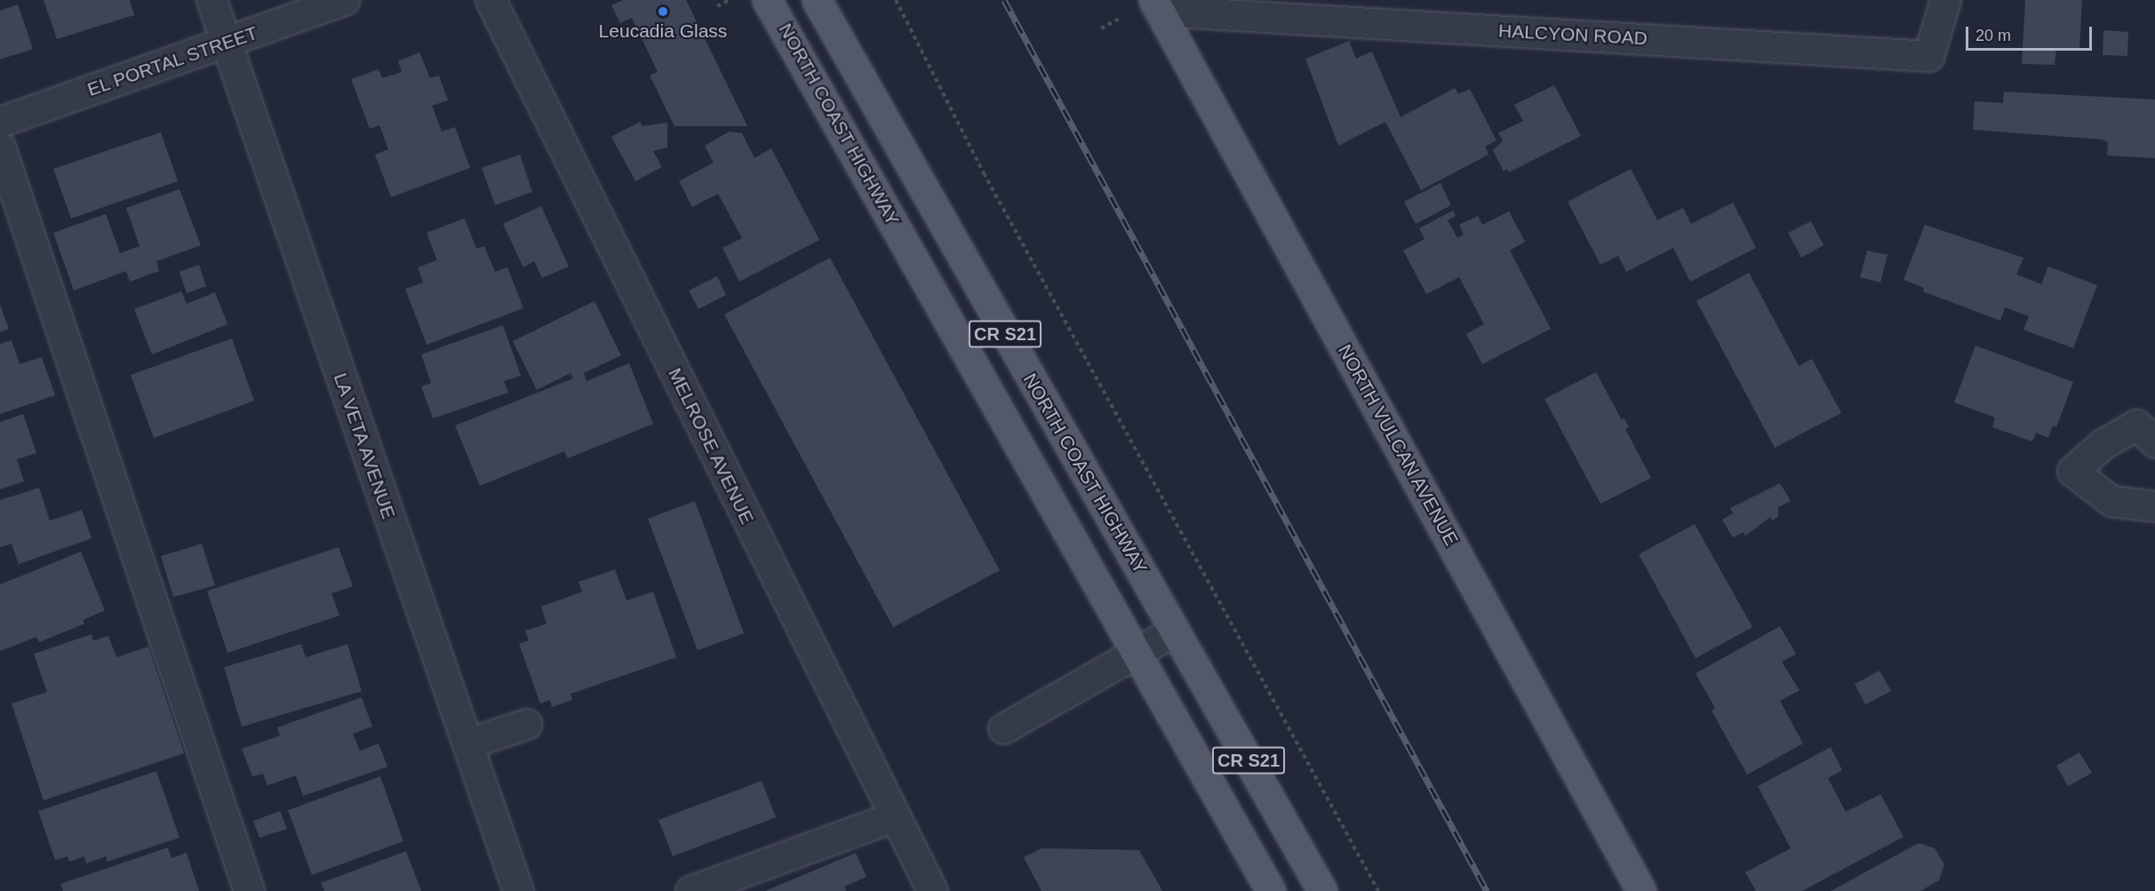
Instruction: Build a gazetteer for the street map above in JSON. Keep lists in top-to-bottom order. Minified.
{"streets":{"main road":["NORTH COAST HIGHWAY","CR S21","NORTH VULCAN AVENUE"],"street":["HALCYON ROAD","EL PORTAL STREET","LA VETA AVENUE","MELROSE AVENUE"]},"crossings":[["HALCYON ROAD","NORTH VULCAN AVENUE"],["EL PORTAL STREET","LA VETA AVENUE"]],"places":["Leucadia Glass"],"scale_bar":"20 m"}
